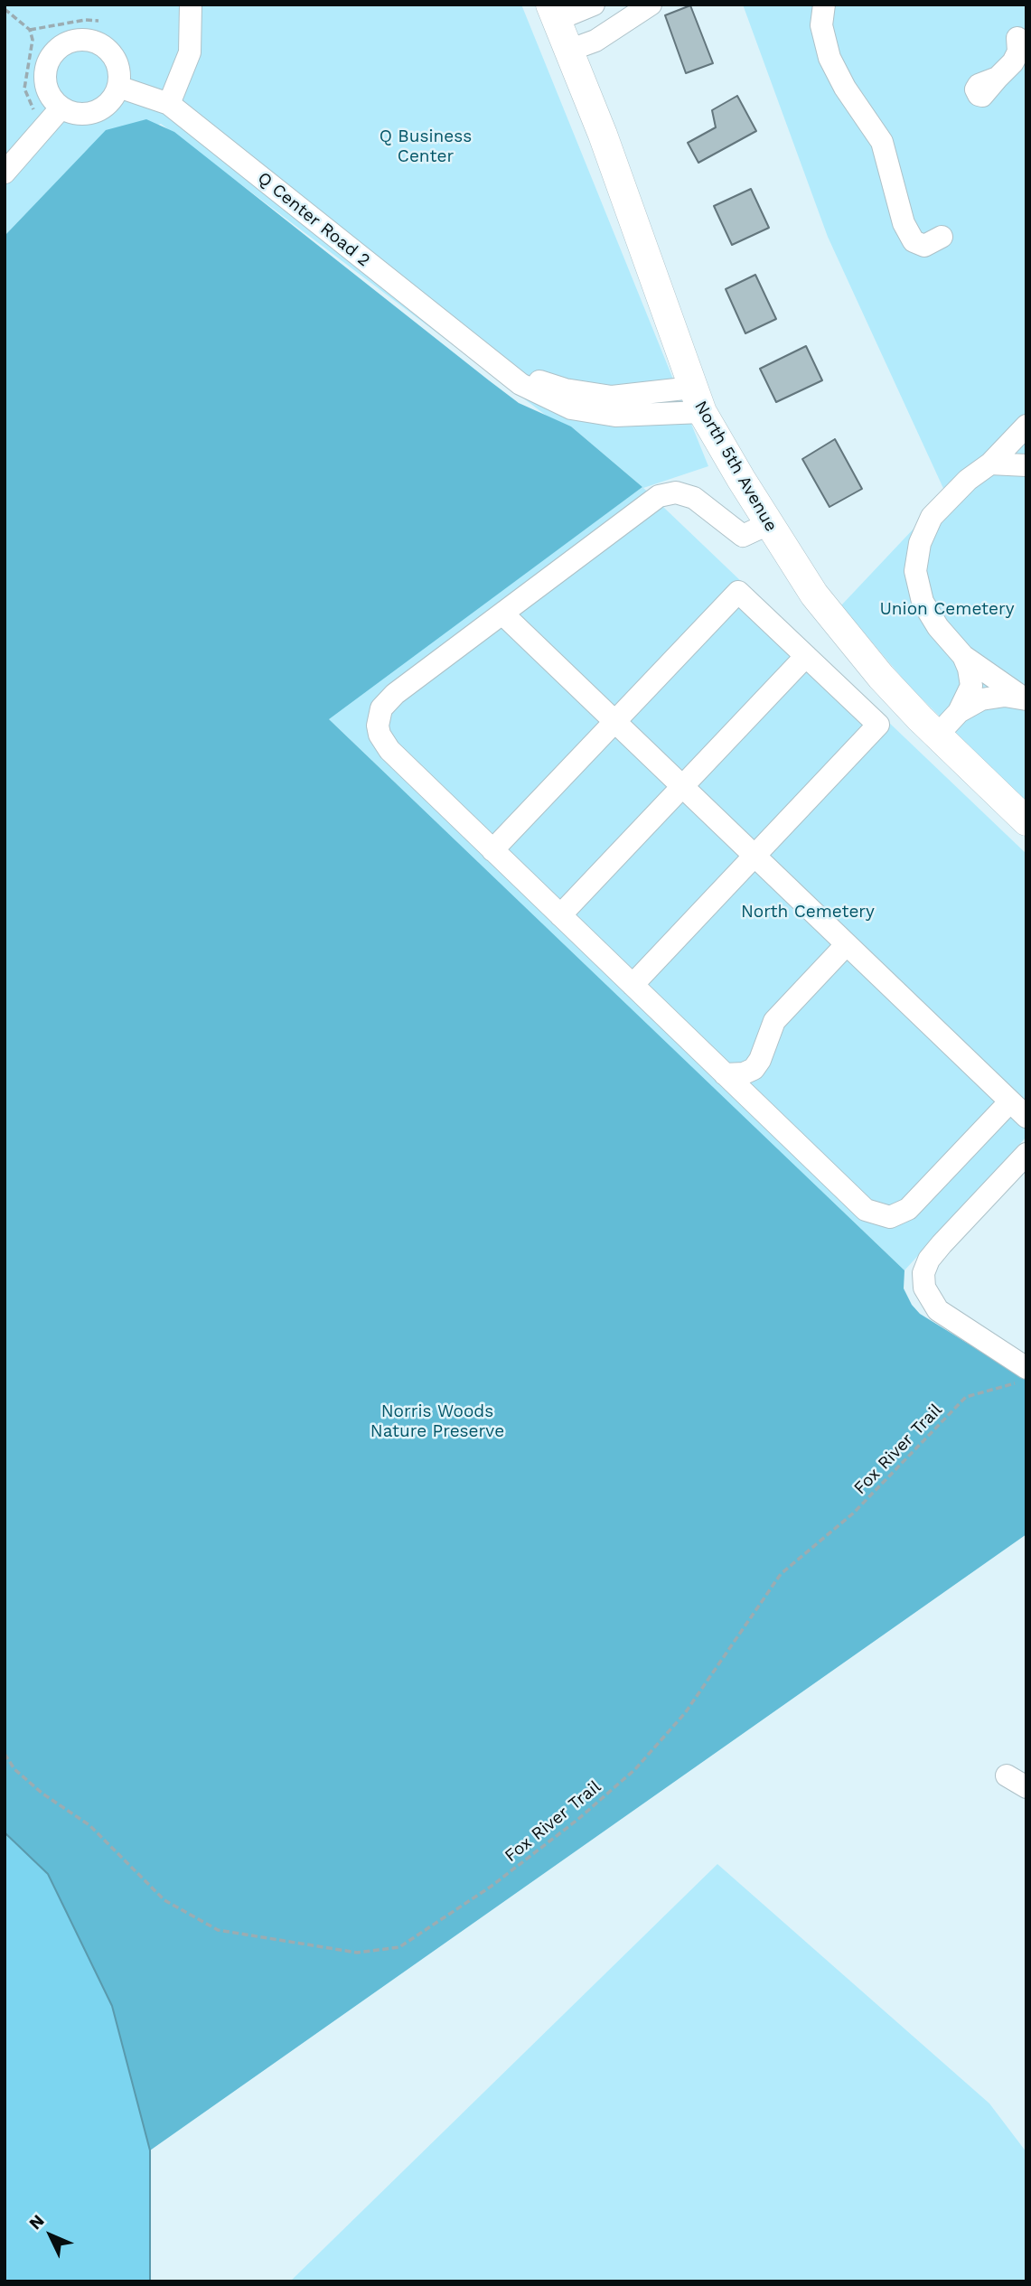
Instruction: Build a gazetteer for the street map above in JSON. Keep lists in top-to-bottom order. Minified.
{"streets":{"main road":["North 5th Avenue"],"street":["Q Center Road 2"],"path":["Fox River Trail"]},"crossings":[["Q Center Road 2","North 5th Avenue"]],"parks":["Q Business Center","Union Cemetery","North Cemetery","Norris Woods Nature Preserve"],"north":"top left"}
